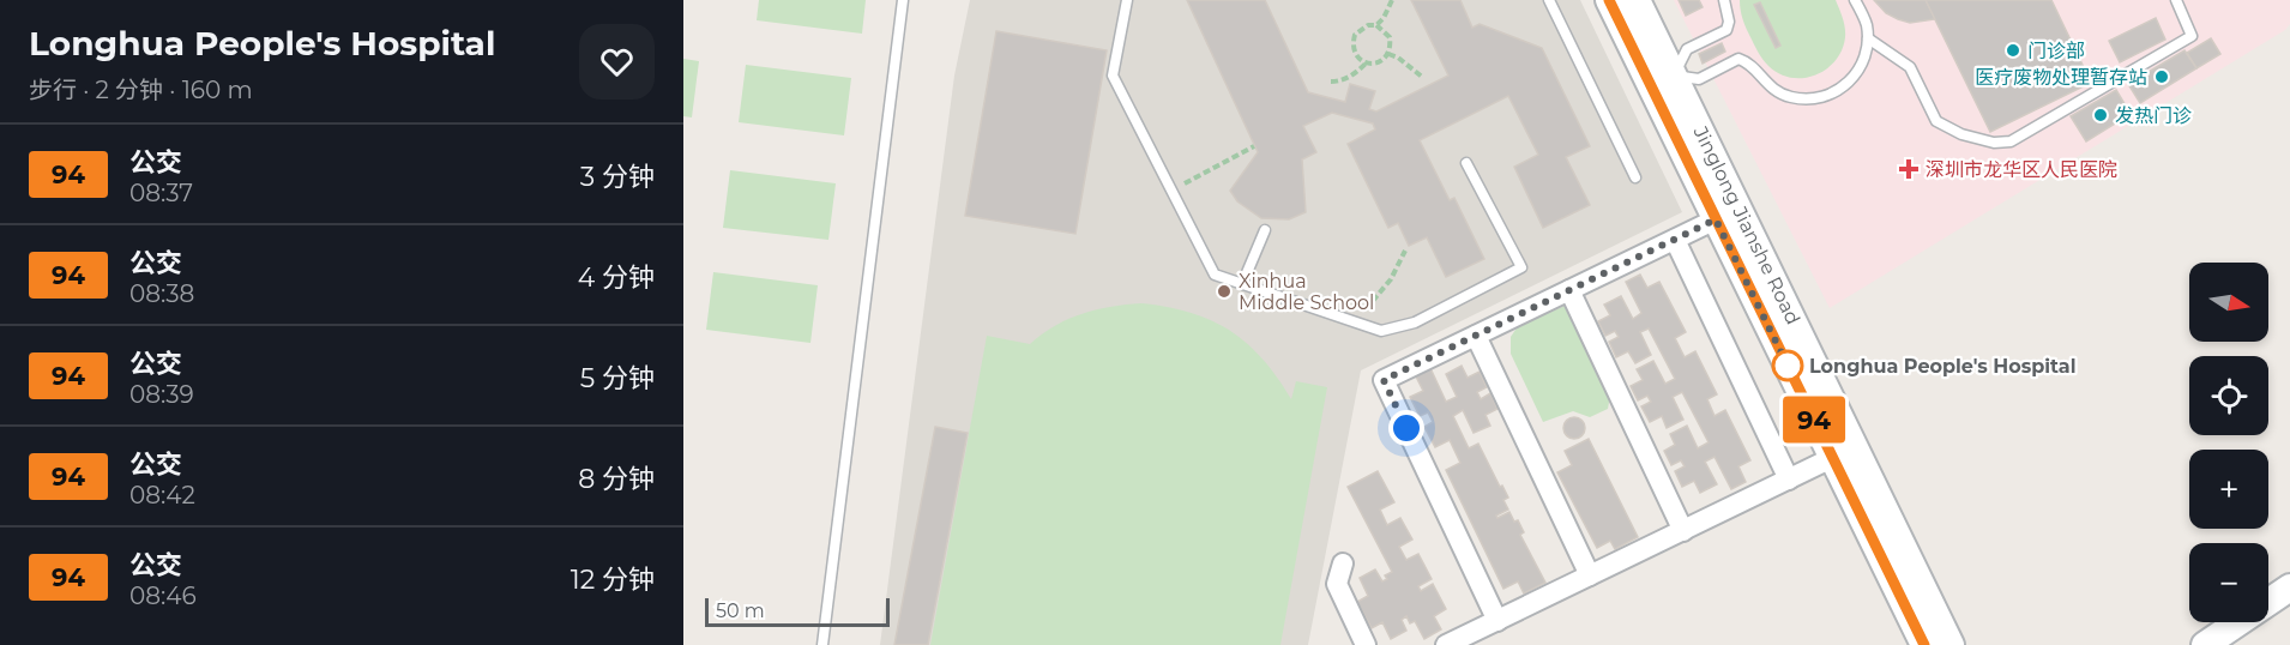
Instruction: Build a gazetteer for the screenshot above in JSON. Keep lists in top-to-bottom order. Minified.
{"streets":{"main road":["Jinglong Jianshe Road"]},"places":{"other":["门诊部","医疗废物处理暂存站","发热门诊","Xinhua Middle School","Longhua People's Hospital"],"health":["深圳市龙华区人民医院"]},"lines":["bus line 94"],"scale_bar":"50 m","north":"right","page":{"heading":["Longhua People's Hospital","步行 · 2 分钟 · 160 m"],"on_map":"94","list":[{"mark":"94","name":"公交","note":"08:37","value":"3 分钟"},{"mark":"94","name":"公交","note":"08:38","value":"4 分钟"},{"mark":"94","name":"公交","note":"08:39","value":"5 分钟"},{"mark":"94","name":"公交","note":"08:42","value":"8 分钟"},{"mark":"94","name":"公交","note":"08:46","value":"12 分钟"}],"map_buttons":["+","−"],"scale":"50 m"}}
